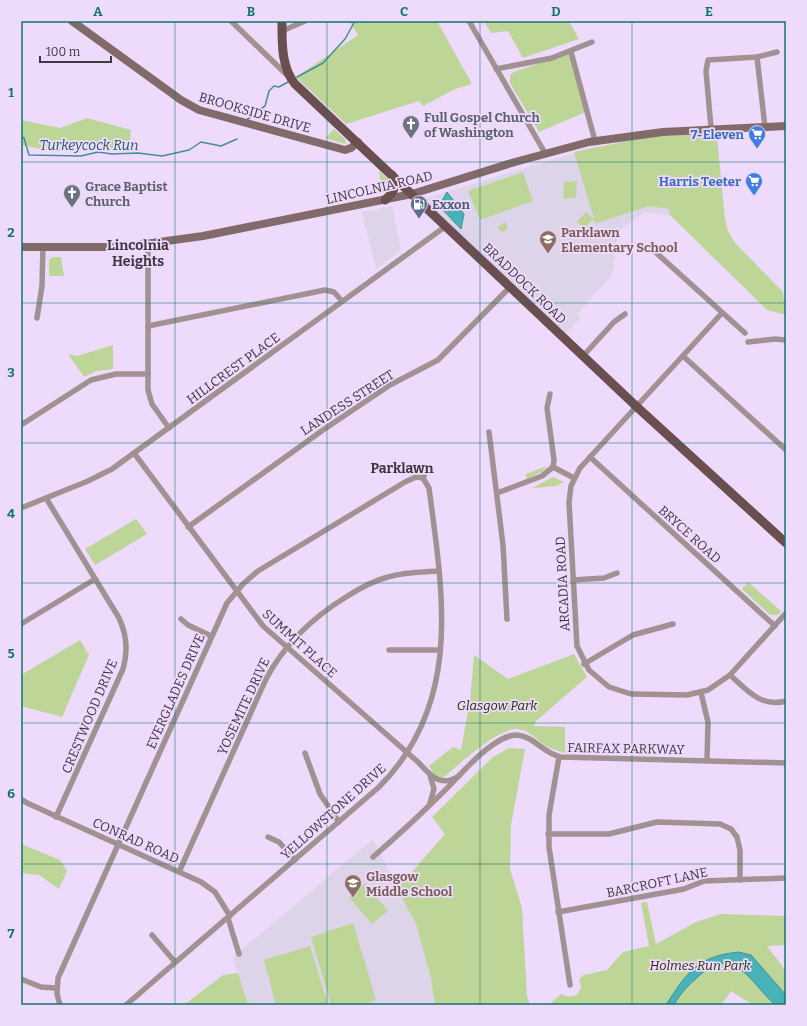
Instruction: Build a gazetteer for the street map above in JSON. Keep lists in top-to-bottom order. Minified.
{"streets":{"main road":["BROOKSIDE DRIVE","LINCOLNIA ROAD","BRADDOCK ROAD"],"street":["HILLCREST PLACE","LANDESS STREET","BRYCE ROAD","ARCADIA ROAD","SUMMIT PLACE","EVERGLADES DRIVE","YOSEMITE DRIVE","CRESTWOOD DRIVE","FAIRFAX PARKWAY","YELLOWSTONE DRIVE","CONRAD ROAD","BARCROFT LANE"]},"crossings":[["BROOKSIDE DRIVE","BRADDOCK ROAD"],["LINCOLNIA ROAD","BRADDOCK ROAD"],["BRADDOCK ROAD","HILLCREST PLACE"],["BRADDOCK ROAD","LANDESS STREET"],["BRADDOCK ROAD","ARCADIA ROAD"],["HILLCREST PLACE","SUMMIT PLACE"],["HILLCREST PLACE","CRESTWOOD DRIVE"],["LANDESS STREET","SUMMIT PLACE"],["BRYCE ROAD","ARCADIA ROAD"],["SUMMIT PLACE","EVERGLADES DRIVE"],["SUMMIT PLACE","YOSEMITE DRIVE"],["SUMMIT PLACE","FAIRFAX PARKWAY"],["SUMMIT PLACE","YELLOWSTONE DRIVE"],["EVERGLADES DRIVE","YELLOWSTONE DRIVE"],["EVERGLADES DRIVE","CONRAD ROAD"],["YOSEMITE DRIVE","YELLOWSTONE DRIVE"],["YOSEMITE DRIVE","CONRAD ROAD"],["CRESTWOOD DRIVE","CONRAD ROAD"],["YELLOWSTONE DRIVE","CONRAD ROAD"]],"districts":["Lincolnia Heights","Parklawn"],"water":["Turkeycock Run"],"parks":["Glasgow Park","Holmes Run Park"],"places":{"church":["Full Gospel Church of Washington","Grace Baptist Church"],"supermarket":["7-Eleven","Harris Teeter"],"fuel station":["Exxon"],"school or university":["Parklawn Elementary School","Glasgow Middle School"]},"scale_bar":"100 m","grid":{"columns":["A","B","C","D","E"],"rows":["1","2","3","4","5","6","7"]}}
